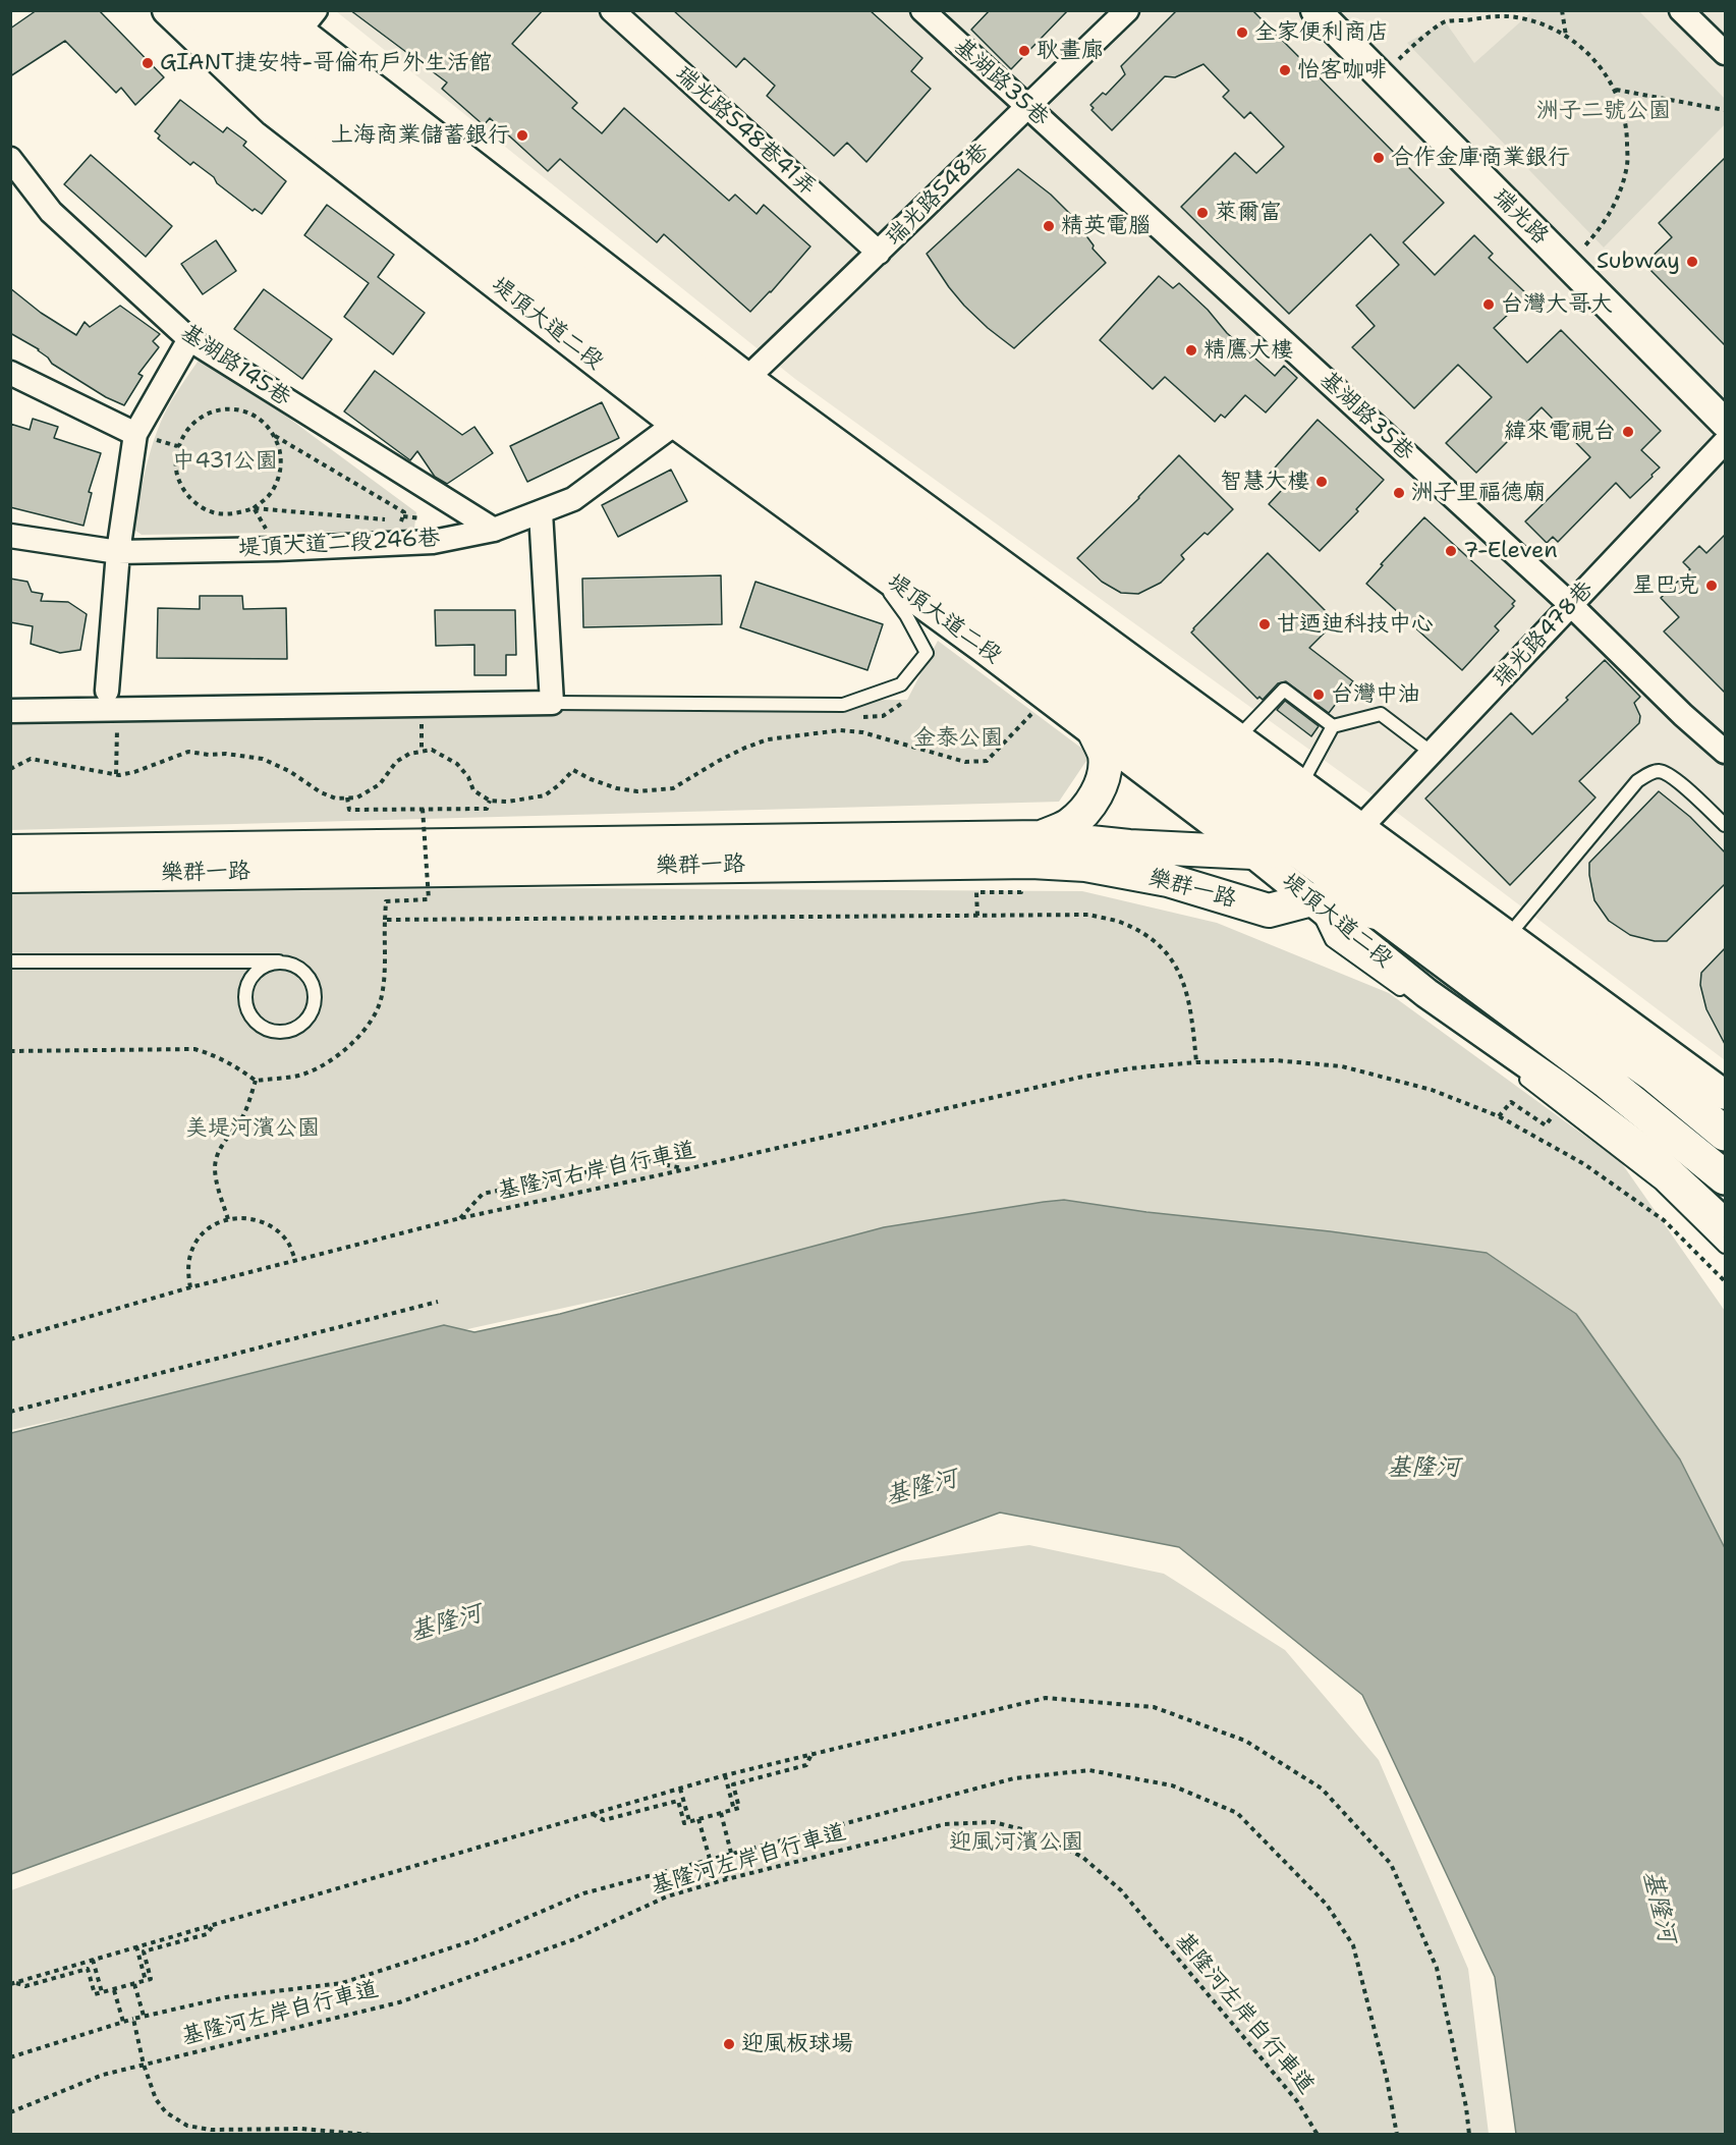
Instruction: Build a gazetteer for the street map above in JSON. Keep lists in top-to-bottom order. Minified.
{"streets":{"highway":["堤頂大道二段"],"main road":["樂群一路"],"street":["基湖路35巷","瑞光路548巷41弄","瑞光路548巷","瑞光路","基湖路145巷","堤頂大道二段246巷","瑞光路478巷"],"path":["基隆河右岸自行車道","基隆河左岸自行車道"]},"crossings":[["基湖路35巷","瑞光路548巷"],["基湖路35巷","瑞光路478巷"],["瑞光路548巷41弄","瑞光路548巷"],["堤頂大道二段","堤頂大道二段246巷"],["堤頂大道二段","樂群一路"],["基湖路145巷","堤頂大道二段246巷"],["瑞光路478巷","樂群一路"]],"water":["基隆河"],"parks":["洲子二號公園","中431公園","金泰公園","美堤河濱公園","迎風河濱公園"],"places":["全家便利商店","耿畫廊","GIANT捷安特-哥倫布戶外生活館","怡客咖啡","上海商業儲蓄銀行","合作金庫商業銀行","萊爾富","精英電腦","Subway","台灣大哥大","精鷹大樓","緯來電視台","智慧大樓","洲子里福德廟","7-Eleven","星巴克","甘迺迪科技中心","台灣中油","迎風板球場"]}
